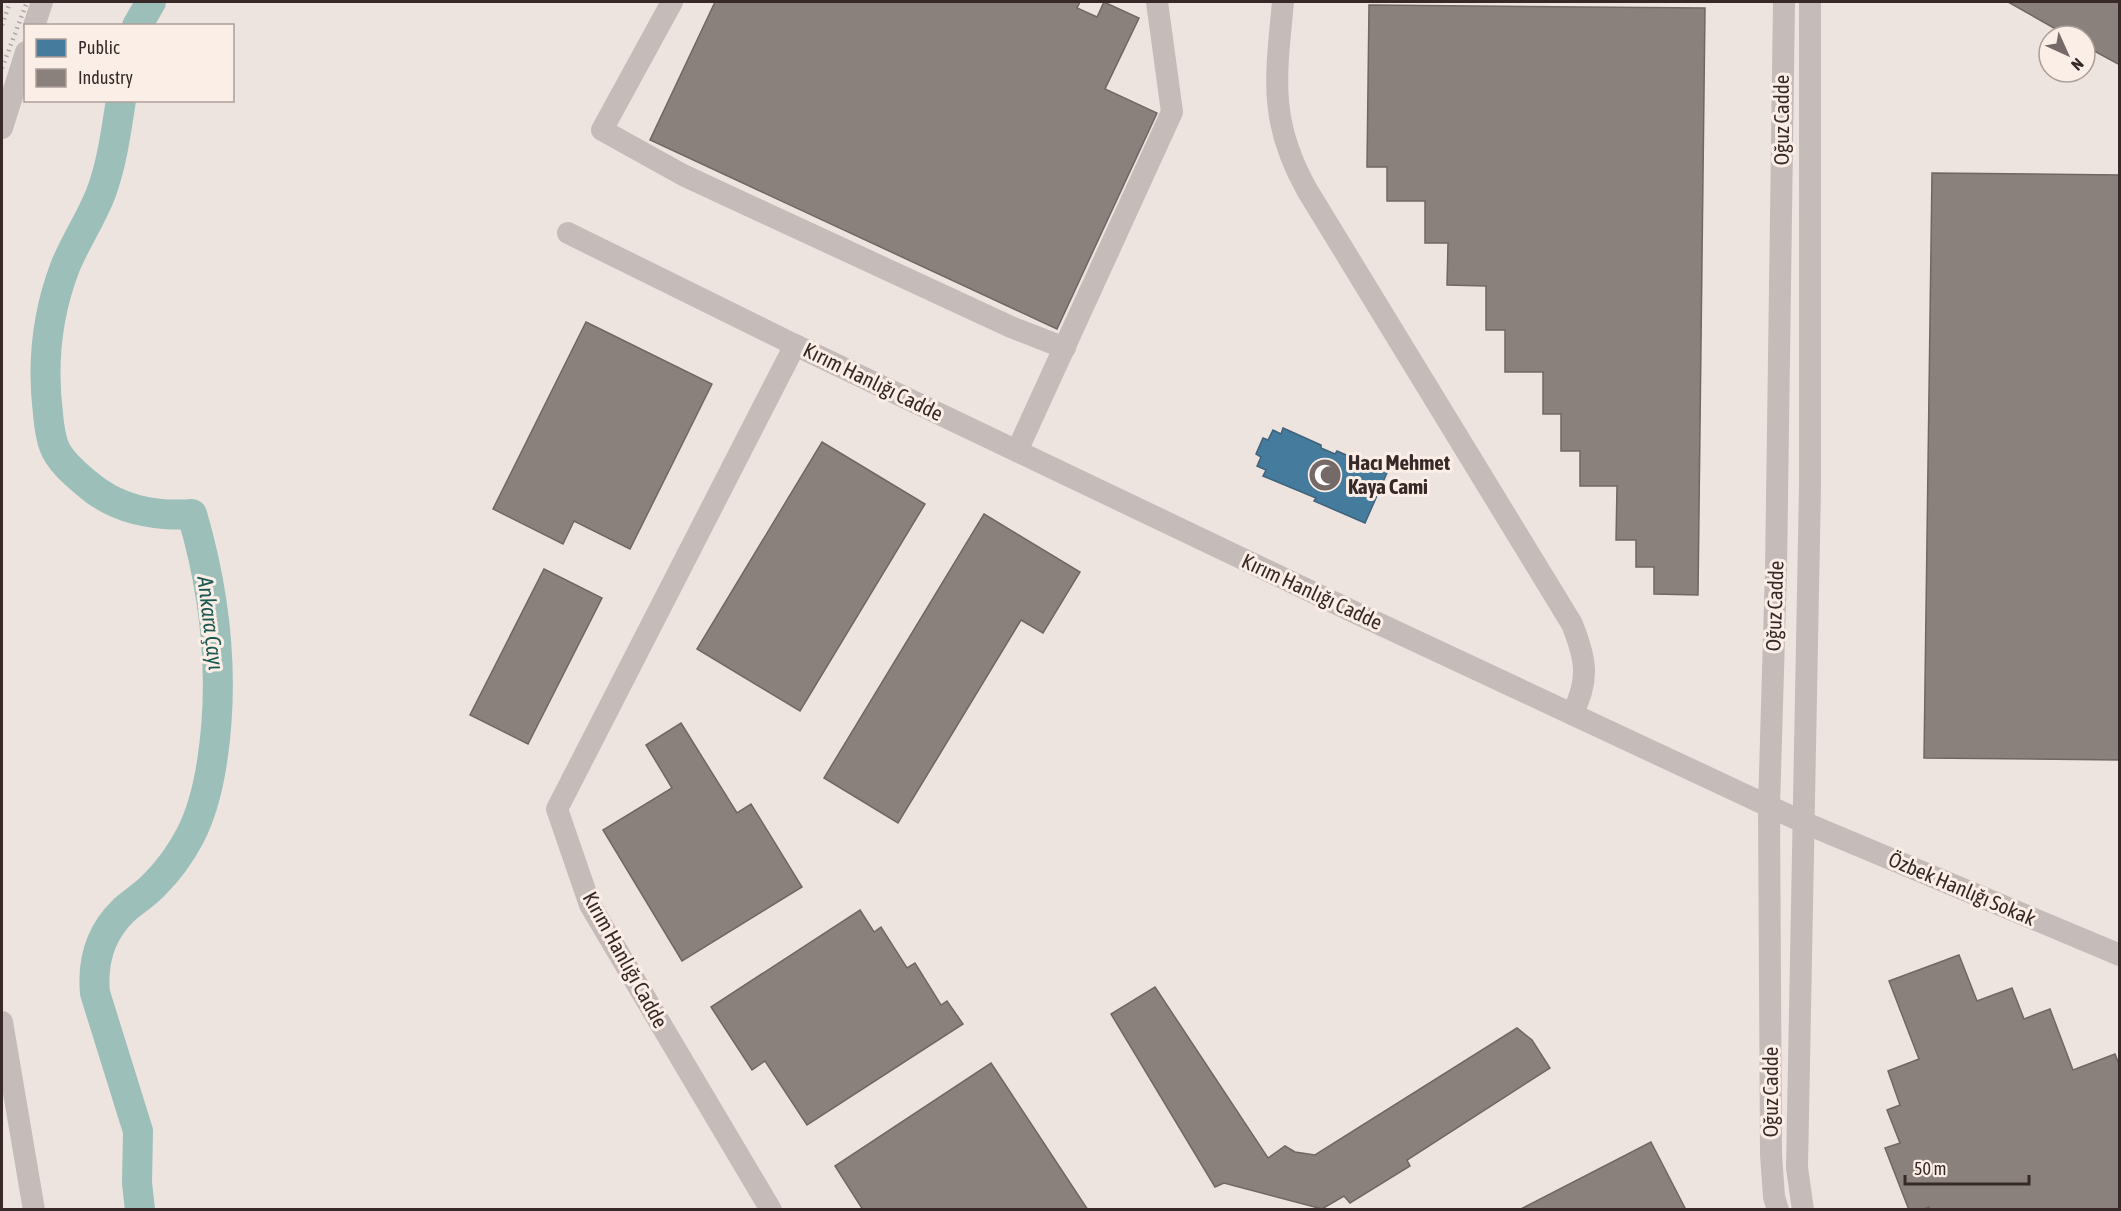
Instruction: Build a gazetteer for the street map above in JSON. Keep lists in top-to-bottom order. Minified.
{"streets":{"street":["Oğuz Cadde","Kırım Hanlığı Cadde","Özbek Hanlığı Sokak"]},"crossings":[["Oğuz Cadde","Kırım Hanlığı Cadde"],["Oğuz Cadde","Özbek Hanlığı Sokak"],["Kırım Hanlığı Cadde","Özbek Hanlığı Sokak"]],"water":["Ankara Çayı"],"places":{"mosque":["Hacı Mehmet Kaya Cami"]},"legend":["Public","Industry"],"scale_bar":"50 m","north":"bottom right"}
